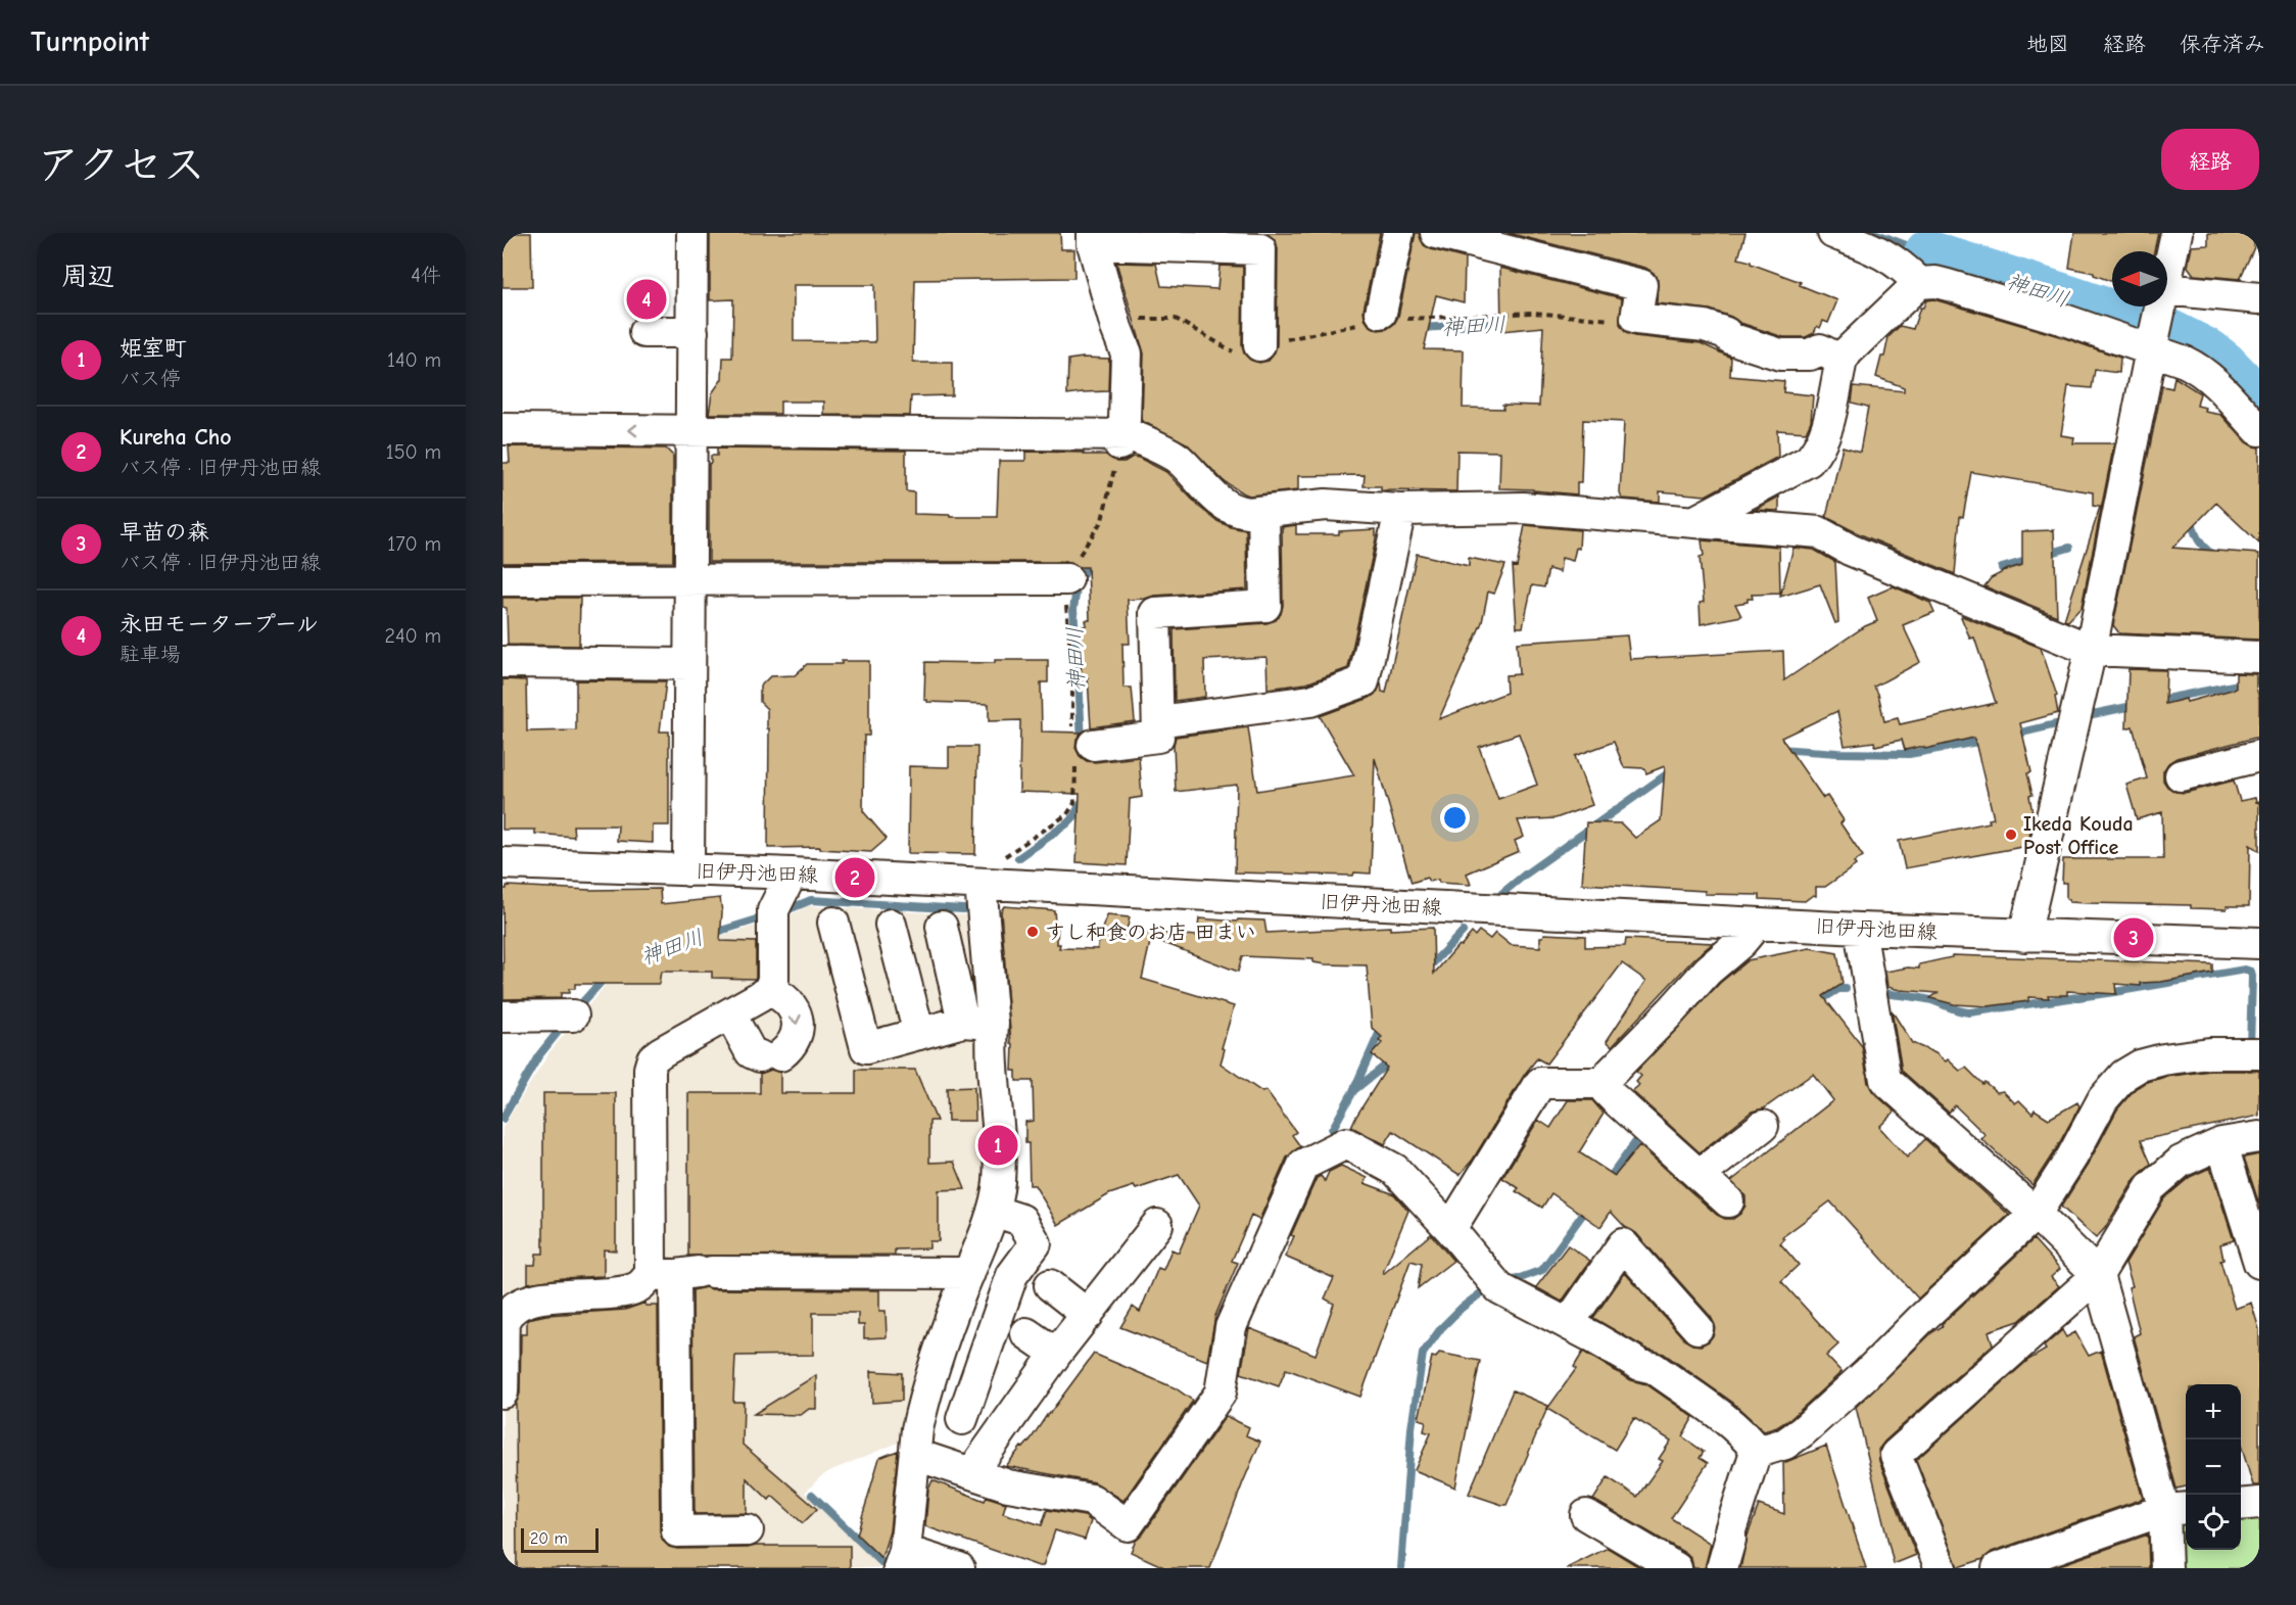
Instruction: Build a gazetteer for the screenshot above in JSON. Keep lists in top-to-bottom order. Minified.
{"streets":{"street":["旧伊丹池田線"]},"water":["神田川"],"places":["Ikeda Kouda Post Office","すし和食のお店 田まい"],"scale_bar":"20 m","north":"left","page":{"header":"Turnpoint","nav":["地図","経路","保存済み"],"title":"アクセス","buttons":"経路","heading":["周辺","4件"],"pins":["4","2","3","1"],"list":[{"mark":"1","name":"姫室町","note":"バス停","value":"140 m"},{"mark":"2","name":"Kureha Cho","note":"バス停 · 旧伊丹池田線","value":"150 m"},{"mark":"3","name":"早苗の森","note":"バス停 · 旧伊丹池田線","value":"170 m"},{"mark":"4","name":"永田モータープール","note":"駐車場","value":"240 m"}],"map_buttons":["+","−"],"scale":"20 m"}}
